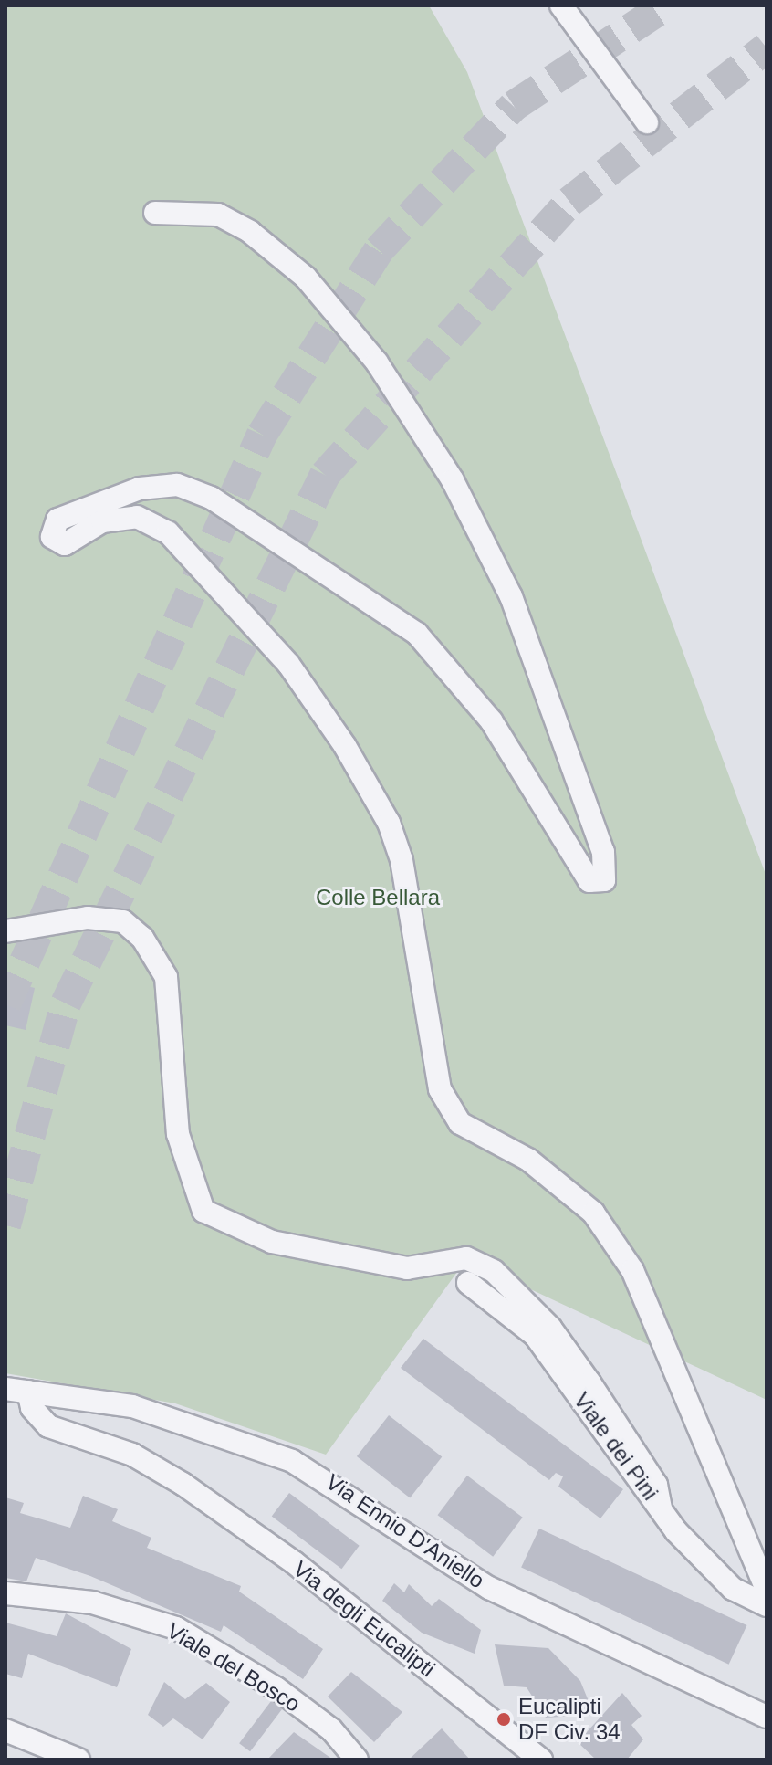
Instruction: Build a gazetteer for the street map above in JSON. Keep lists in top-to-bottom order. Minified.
{"streets":{"street":["Viale dei Pini","Via Ennio D'Aniello","Via degli Eucalipti","Viale del Bosco"]},"crossings":[["Via Ennio D'Aniello","Via degli Eucalipti"]],"parks":["Colle Bellara"],"places":["Eucalipti DF Civ. 34"]}
